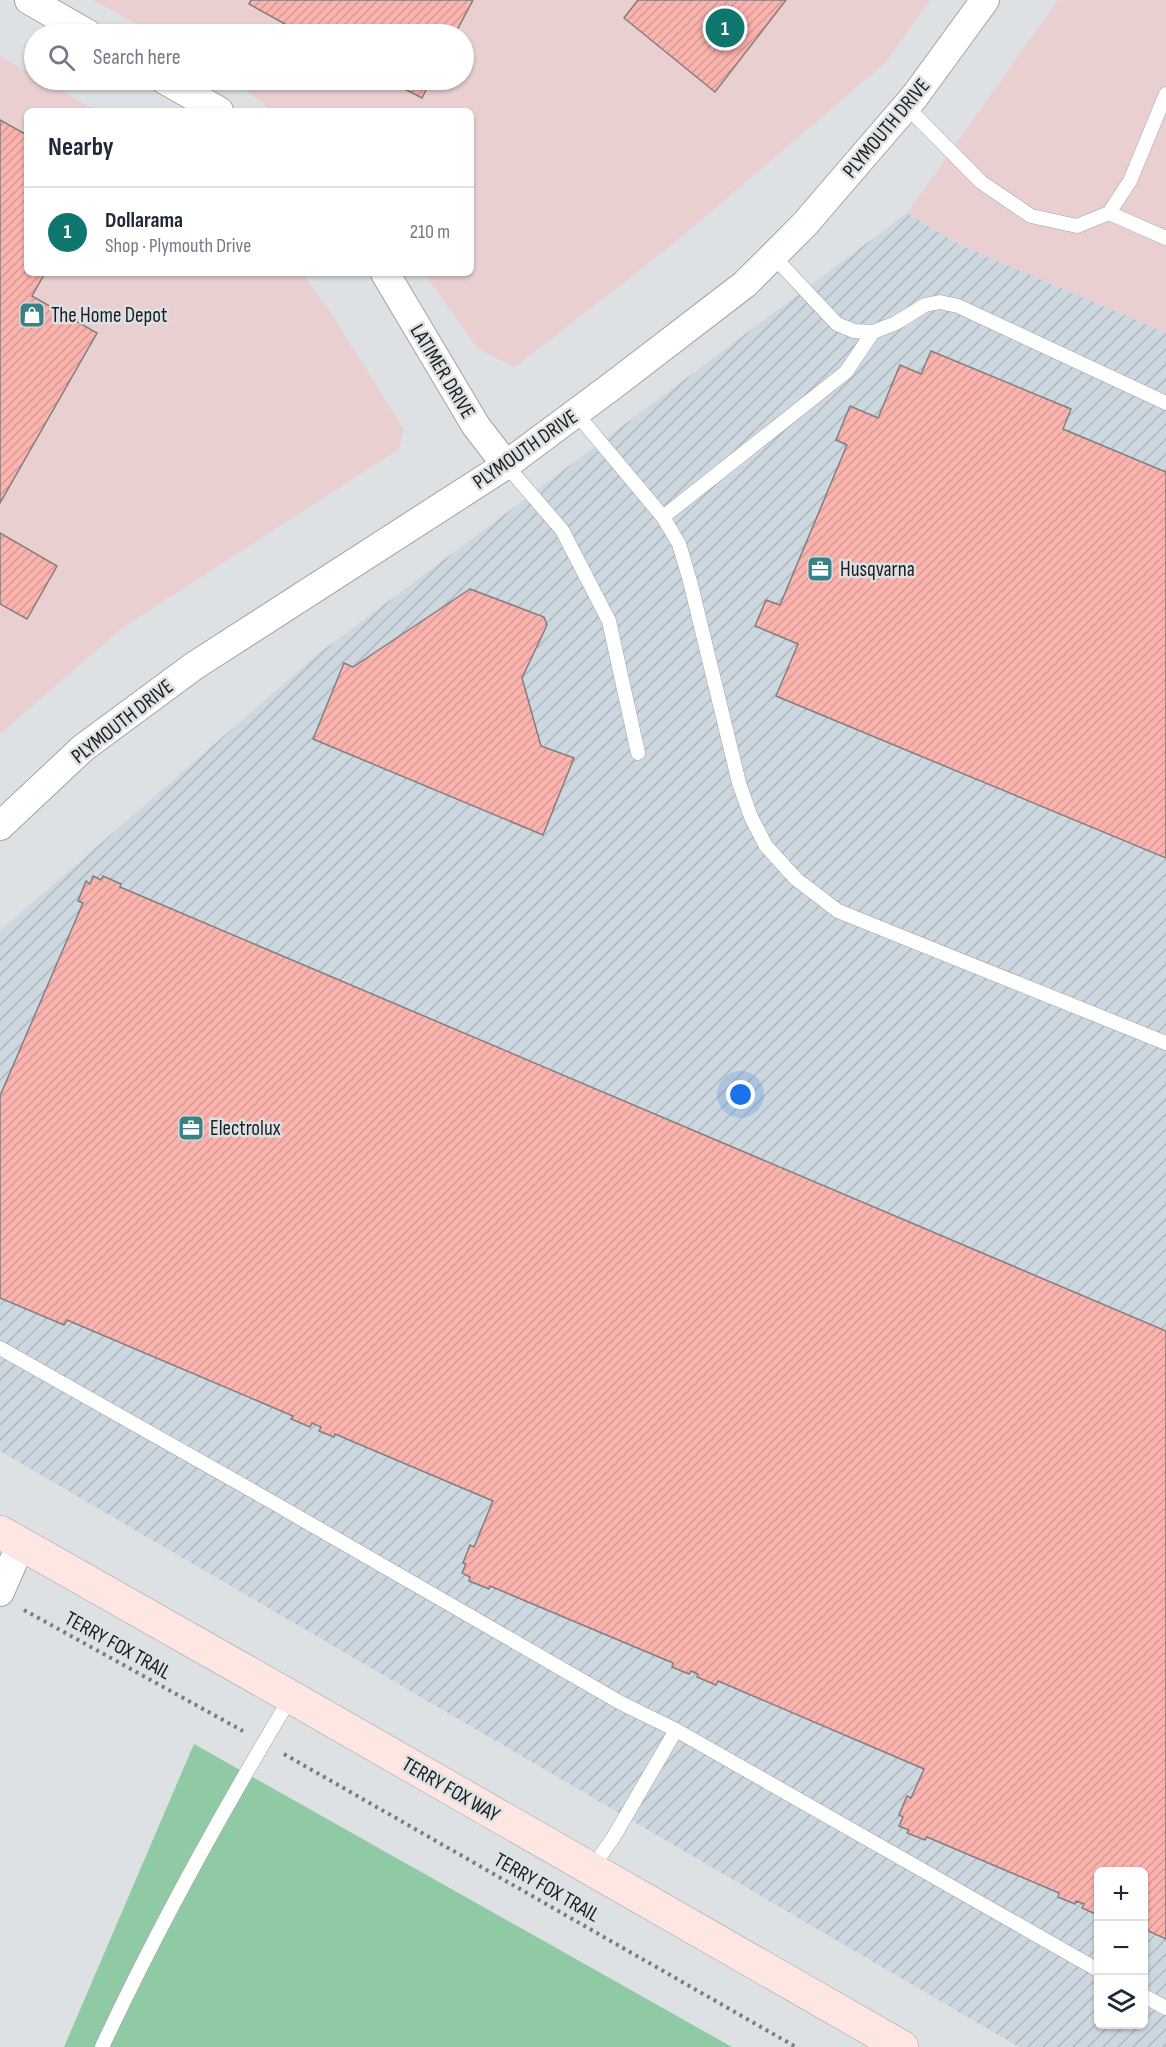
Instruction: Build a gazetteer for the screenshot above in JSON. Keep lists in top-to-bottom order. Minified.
{"streets":{"street":["PLYMOUTH DRIVE","LATIMER DRIVE","TERRY FOX WAY"],"path":["TERRY FOX TRAIL"]},"crossings":[["PLYMOUTH DRIVE","LATIMER DRIVE"]],"places":{"shop":["The Home Depot"],"office":["Husqvarna","Electrolux"]},"page":{"pins":"1","search":"Search here","heading":"Nearby","list":[{"mark":"1","name":"Dollarama","note":"Shop · Plymouth Drive","value":"210 m"}],"map_buttons":["+","−"]}}
